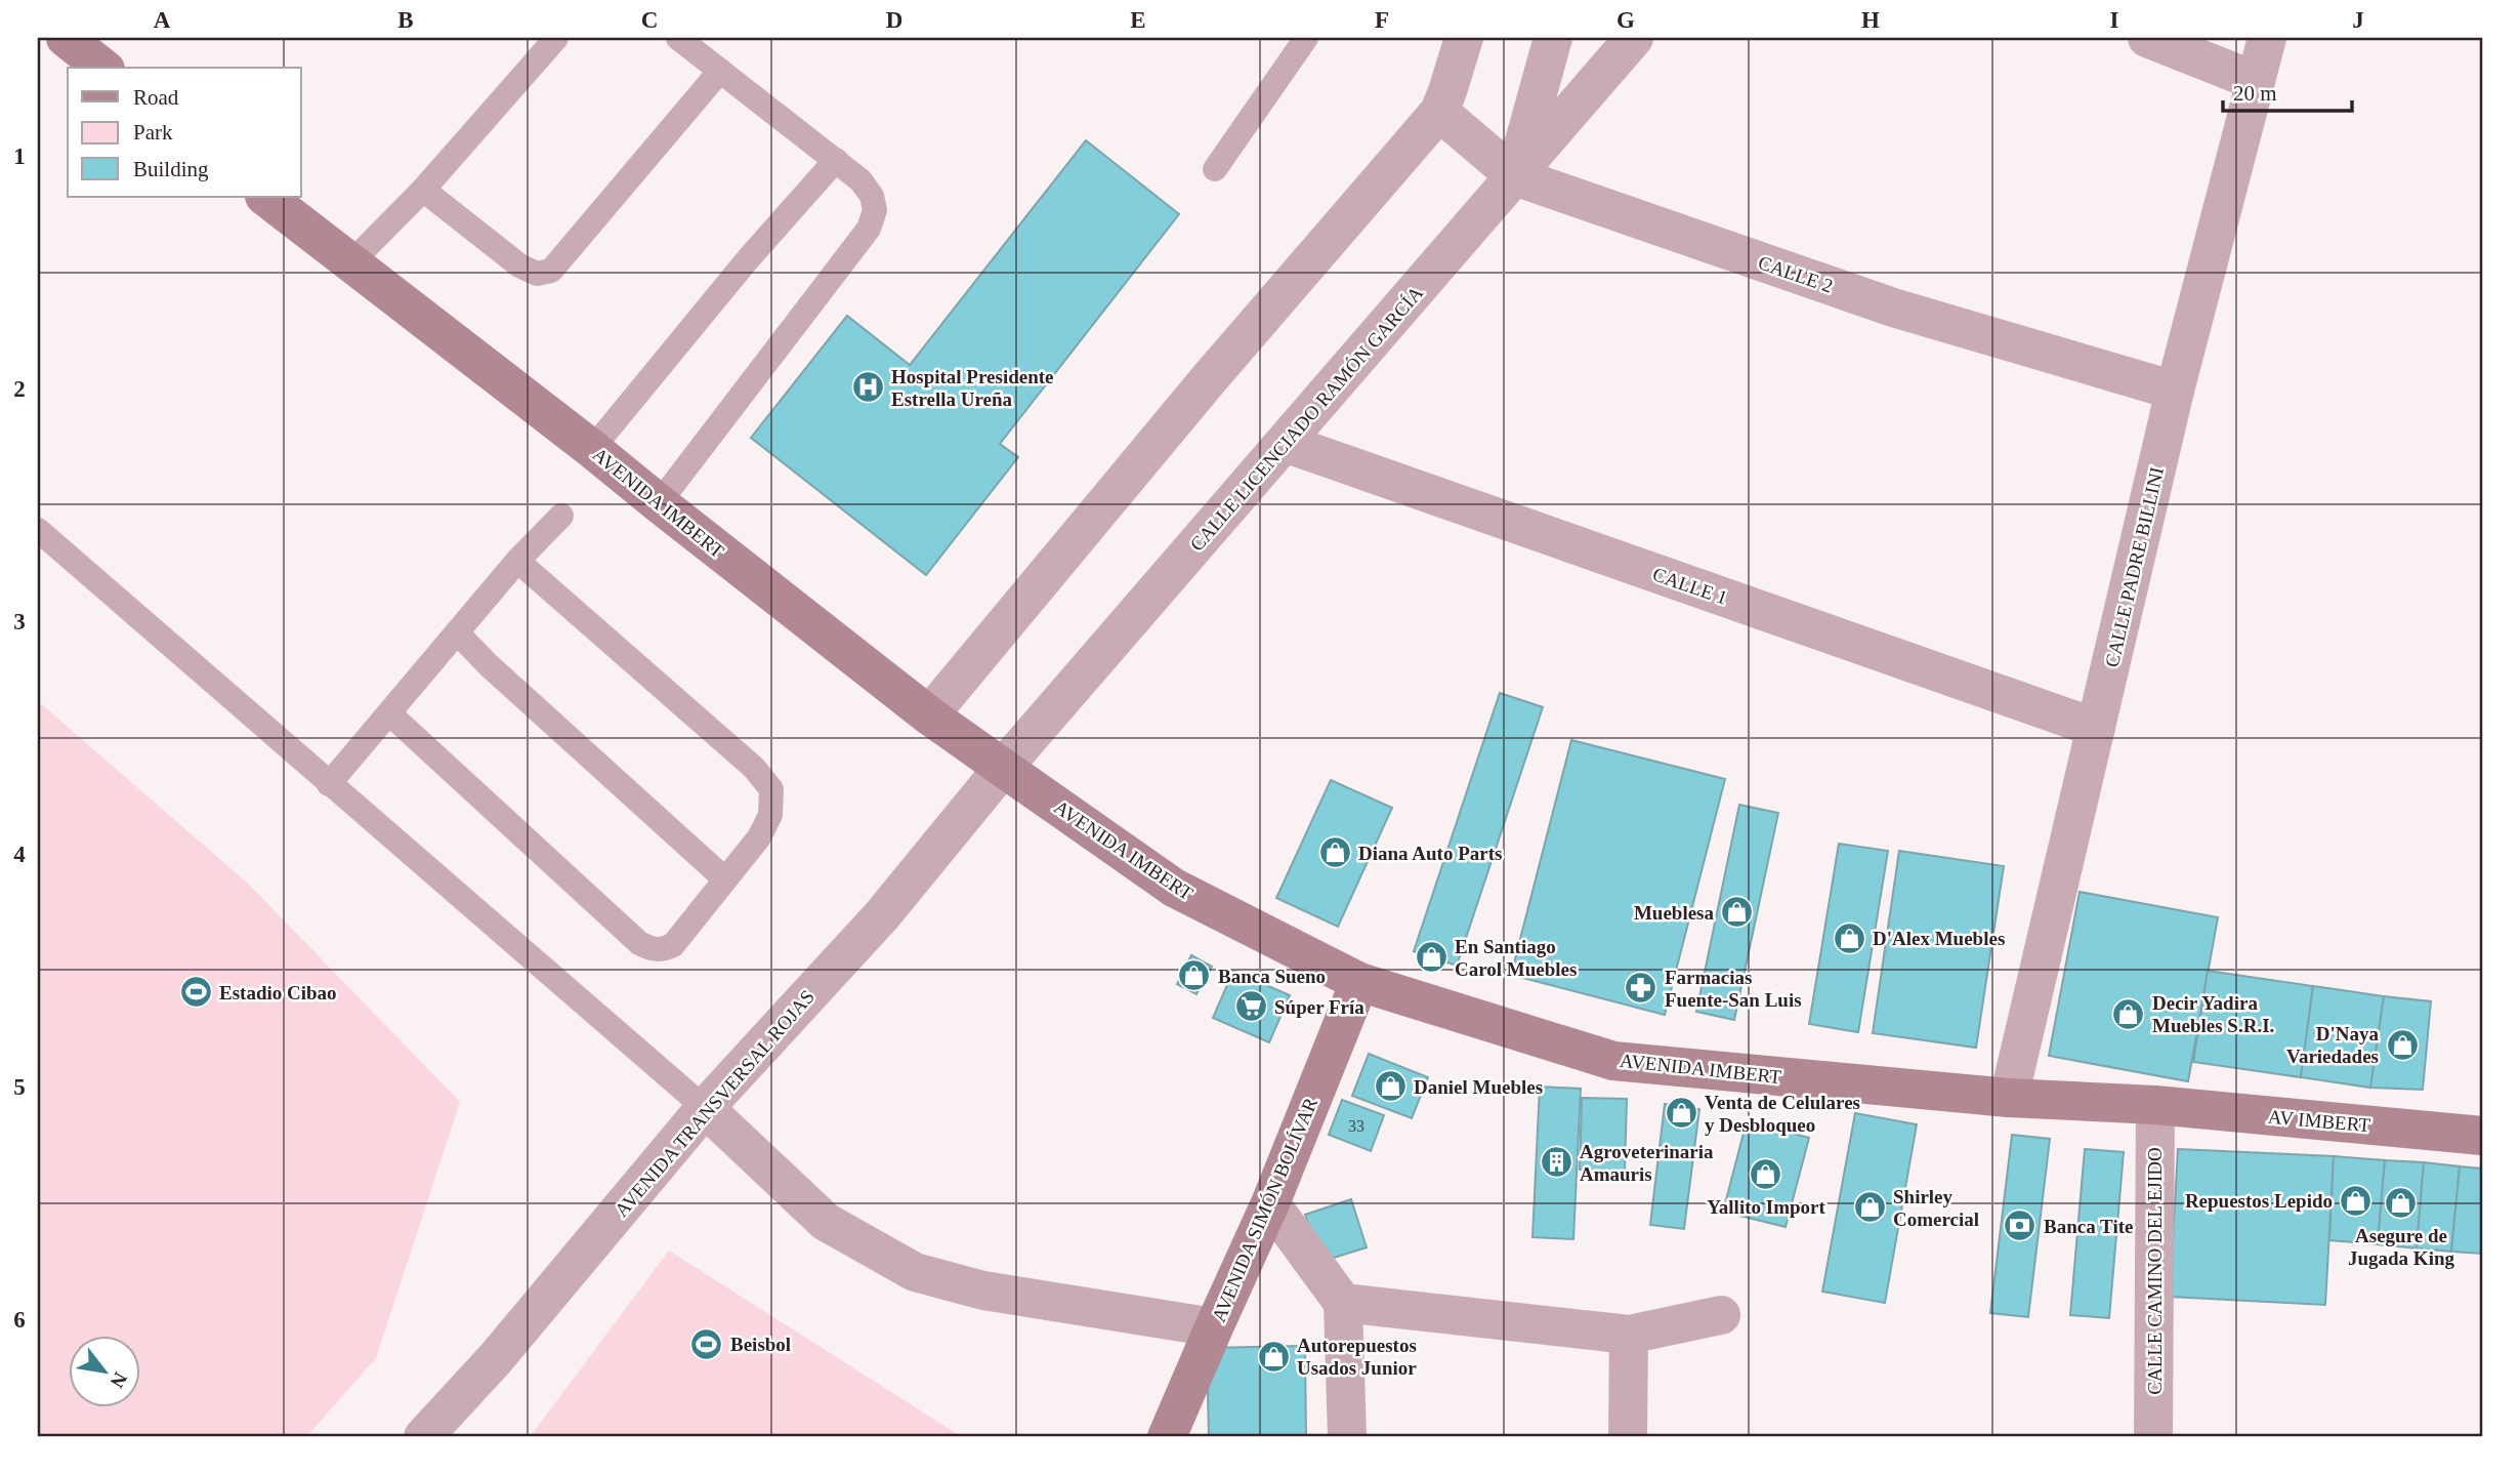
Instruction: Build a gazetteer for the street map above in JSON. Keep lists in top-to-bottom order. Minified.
{"streets":{"main road":["AVENIDA IMBERT","AV IMBERT","AVENIDA SIMÓN BOLÍVAR"],"street":["CALLE 2","CALLE LICENCIADO RAMÓN GARCÍA","CALLE PADRE BILLINI","CALLE 1","AVENIDA TRANSVERSAL ROJAS","CALLE CAMINO DEL EJIDO"]},"crossings":[["CALLE 2","CALLE LICENCIADO RAMÓN GARCÍA"],["CALLE 2","CALLE PADRE BILLINI"],["CALLE LICENCIADO RAMÓN GARCÍA","AVENIDA IMBERT"],["CALLE LICENCIADO RAMÓN GARCÍA","CALLE 1"],["CALLE LICENCIADO RAMÓN GARCÍA","AVENIDA TRANSVERSAL ROJAS"],["AVENIDA IMBERT","CALLE PADRE BILLINI"],["AVENIDA IMBERT","AVENIDA TRANSVERSAL ROJAS"],["AVENIDA IMBERT","AV IMBERT"],["AVENIDA IMBERT","AVENIDA SIMÓN BOLÍVAR"],["AVENIDA IMBERT","CALLE CAMINO DEL EJIDO"],["CALLE PADRE BILLINI","CALLE 1"],["AV IMBERT","CALLE CAMINO DEL EJIDO"]],"places":{"hospital":["Hospital Presidente Estrella Ureña"],"shop":["Diana Auto Parts","Mueblesa","D'Alex Muebles","En Santiago Carol Muebles","Banca Sueno","Decir Yadira Muebles S.R.I.","D'Naya Variedades","Daniel Muebles","Venta de Celulares y Desbloqueo","Yallito Import","Repuestos Lepido","Asegure de Jugada King","Shirley Comercial","Autorepuestos Usados Junior"],"pharmacy":["Farmacias Fuente-San Luis"],"sports":["Estadio Cibao","Beisbol"],"supermarket":["Súper Fría"],"building":["Agroveterinaria Amauris"],"bank":["Banca Tite"]},"house_numbers":["33"],"legend":["Road","Park","Building"],"scale_bar":"20 m","north":"bottom right","grid":{"columns":["A","B","C","D","E","F","G","H","I","J"],"rows":["1","2","3","4","5","6"]}}
